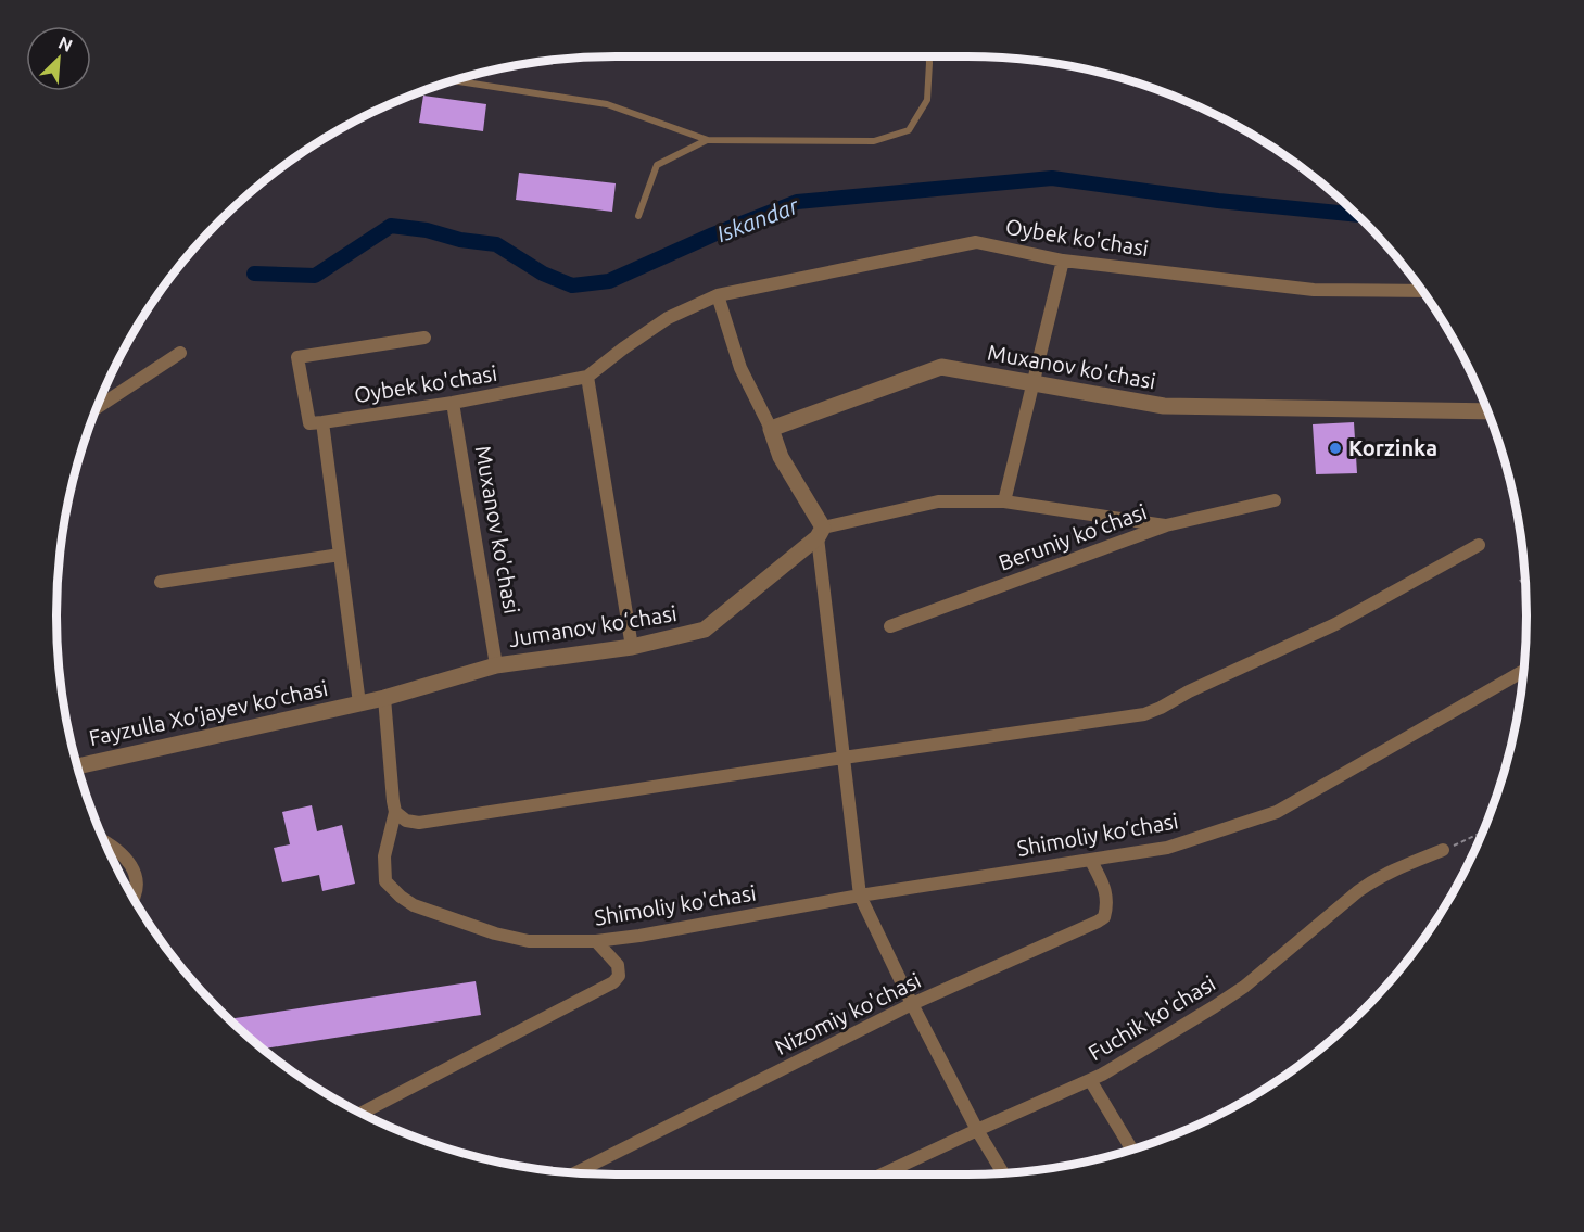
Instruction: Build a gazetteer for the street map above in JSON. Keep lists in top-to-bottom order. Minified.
{"streets":{"street":["Oybek ko'chasi","Muxanov ko'chasi","Beruniy ko‘chasi","Jumanov ko‘chasi","Fayzulla Xo‘jayev ko‘chasi","Shimoliy ko‘chasi","Shimoliy ko'chasi","Nizomiy ko'chasi","Fuchik ko'chasi"]},"crossings":[["Oybek ko'chasi","Muxanov ko'chasi"],["Muxanov ko'chasi","Jumanov ko‘chasi"],["Beruniy ko‘chasi","Jumanov ko‘chasi"],["Jumanov ko‘chasi","Fayzulla Xo‘jayev ko‘chasi"],["Shimoliy ko‘chasi","Shimoliy ko'chasi"],["Shimoliy ko‘chasi","Nizomiy ko'chasi"]],"water":["Iskandar"],"places":["Korzinka"],"north":"top right"}
